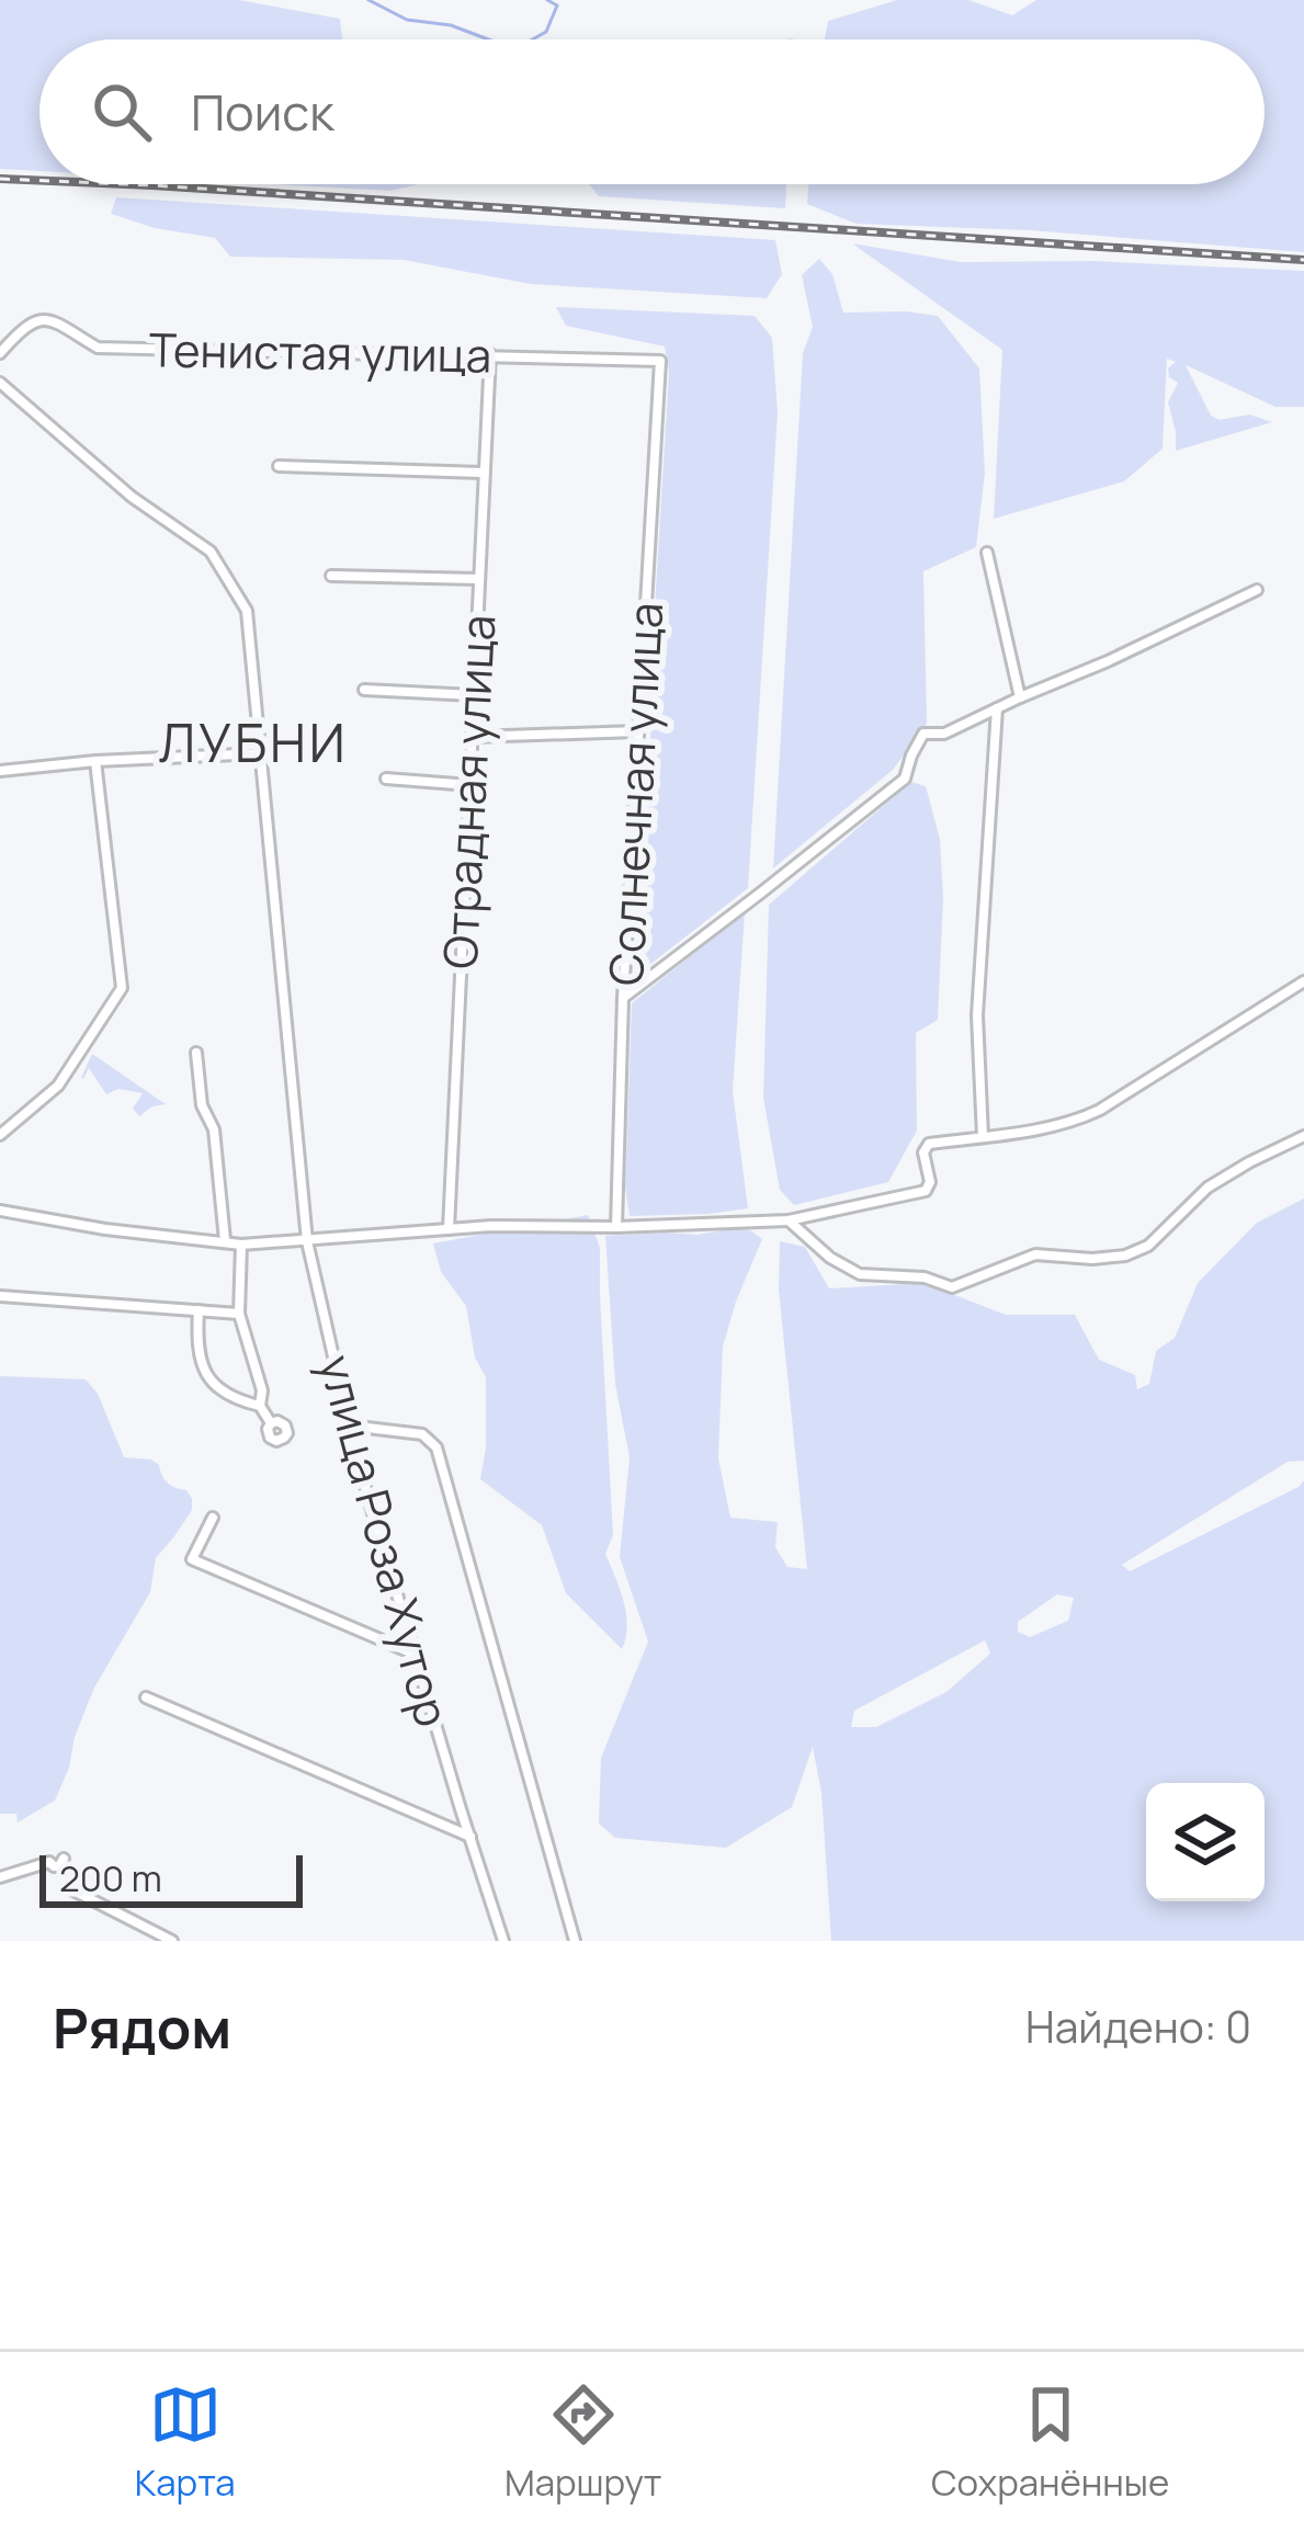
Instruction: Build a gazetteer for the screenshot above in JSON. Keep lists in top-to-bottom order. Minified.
{"streets":{"street":["Тенистая улица","Отрадная улица","Солнечная улица","улица Роза Хутор"]},"crossings":[["Тенистая улица","Отрадная улица"],["Тенистая улица","Солнечная улица"]],"districts":["ЛУБНИ"],"scale_bar":"200 m","page":{"search":"Поиск","scale":"200 m","heading":["Рядом","Найдено: 0"],"nav":["Карта","Маршрут","Сохранённые"]}}
